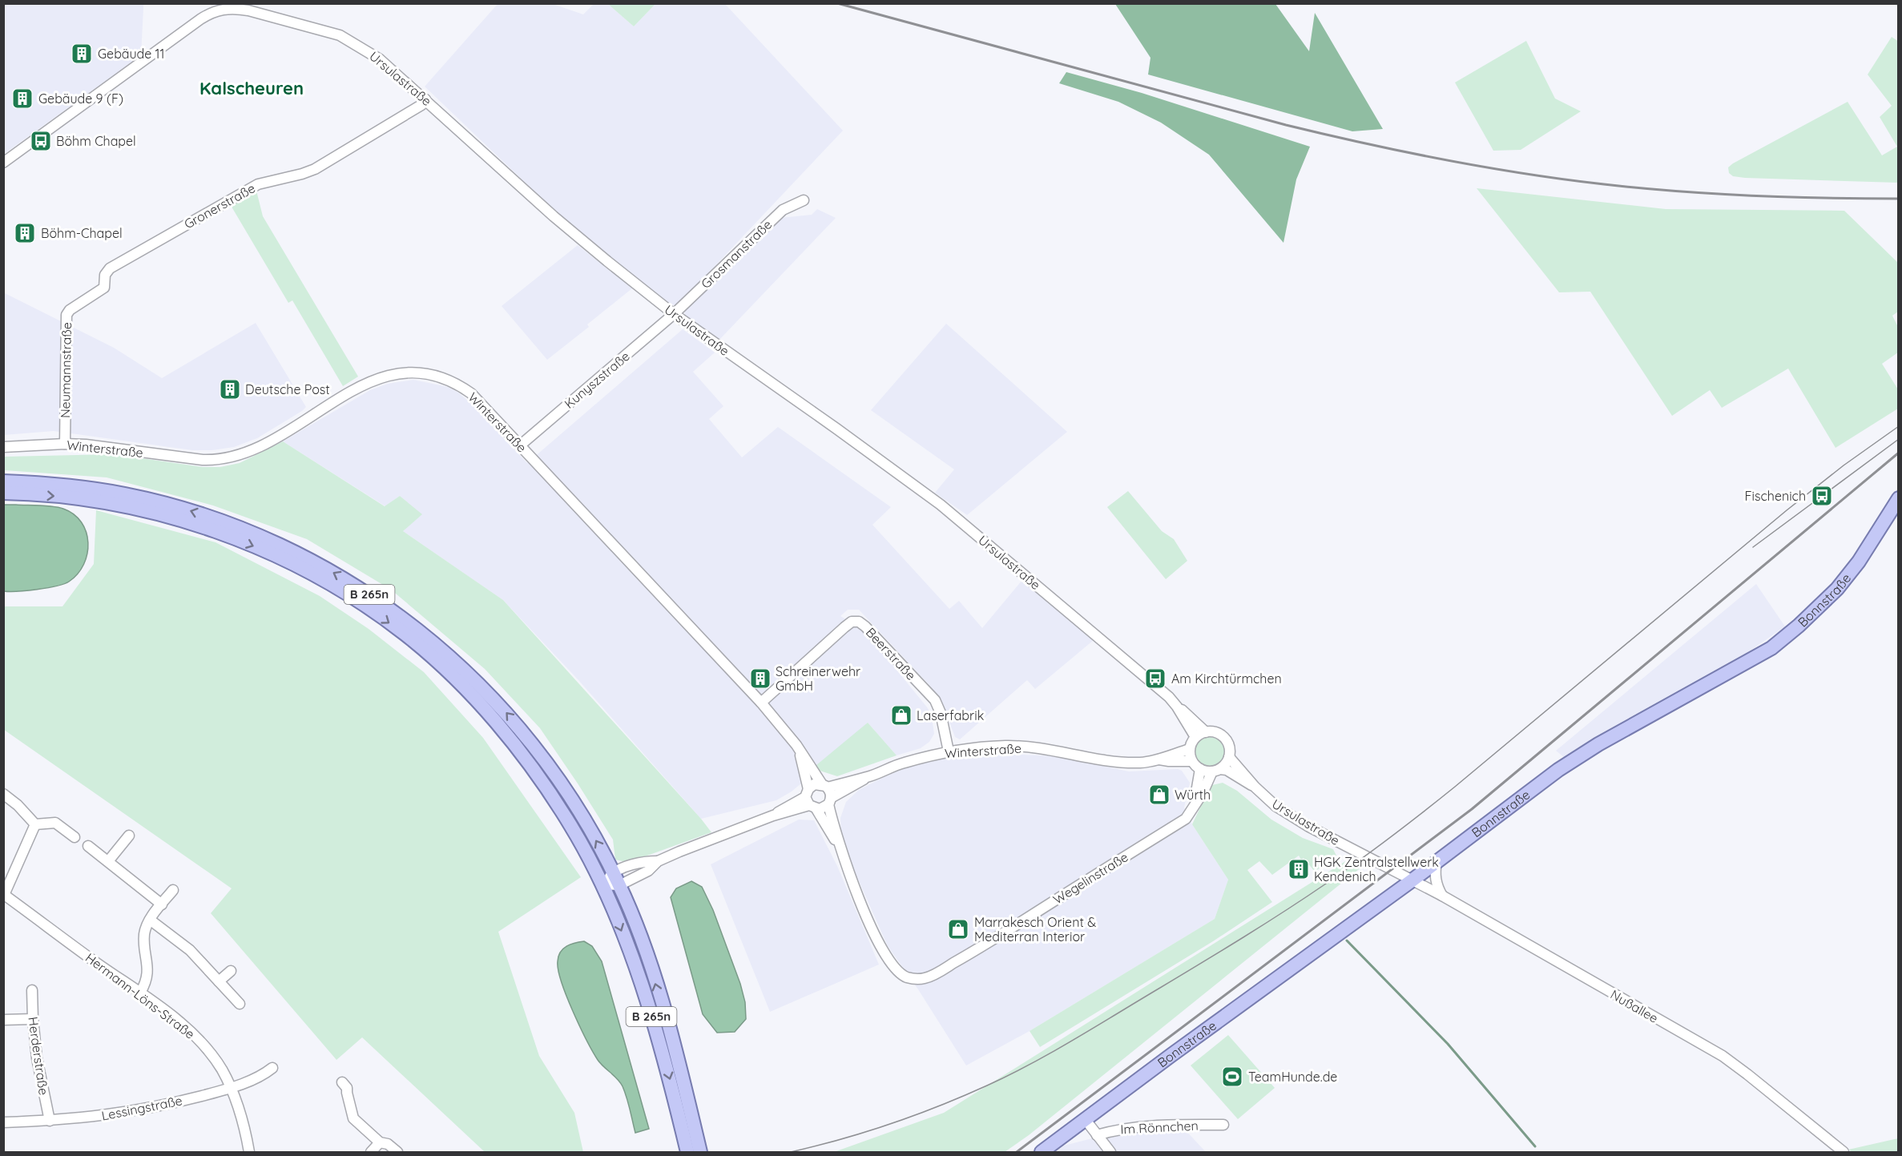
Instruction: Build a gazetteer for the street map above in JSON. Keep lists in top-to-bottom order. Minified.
{"streets":{"main road":["B 265n","Bonnstraße"],"street":["Ursulastraße","Gronerstraße","Grosmanstraße","Neumannstraße","Kunyszstraße","Winterstraße","Beerstraße","Wegelinstraße","Hermann-Löns-Straße","Nußallee","Herderstraße","Lessingstraße","Im Rönnchen"]},"crossings":[["Ursulastraße","Gronerstraße"],["Ursulastraße","Grosmanstraße"],["Ursulastraße","Kunyszstraße"],["Ursulastraße","Winterstraße"],["Ursulastraße","Bonnstraße"],["Ursulastraße","Wegelinstraße"],["Ursulastraße","Nußallee"],["Gronerstraße","Neumannstraße"],["Grosmanstraße","Kunyszstraße"],["Neumannstraße","Winterstraße"],["Kunyszstraße","Winterstraße"],["Winterstraße","Beerstraße"],["Winterstraße","Wegelinstraße"],["Bonnstraße","Nußallee"],["Hermann-Löns-Straße","Lessingstraße"],["Herderstraße","Lessingstraße"]],"districts":["Kalscheuren"],"places":{"building":["Gebäude 11","Gebäude 9 (F)","Böhm-Chapel","Deutsche Post","Schreinerwehr GmbH","HGK Zentralstellwerk Kendenich"],"bus stop":["Böhm Chapel","Fischenich","Am Kirchtürmchen"],"shop":["Laserfabrik","Würth","Marrakesch Orient & Mediterran Interior"],"sports":["TeamHunde.de"]}}
